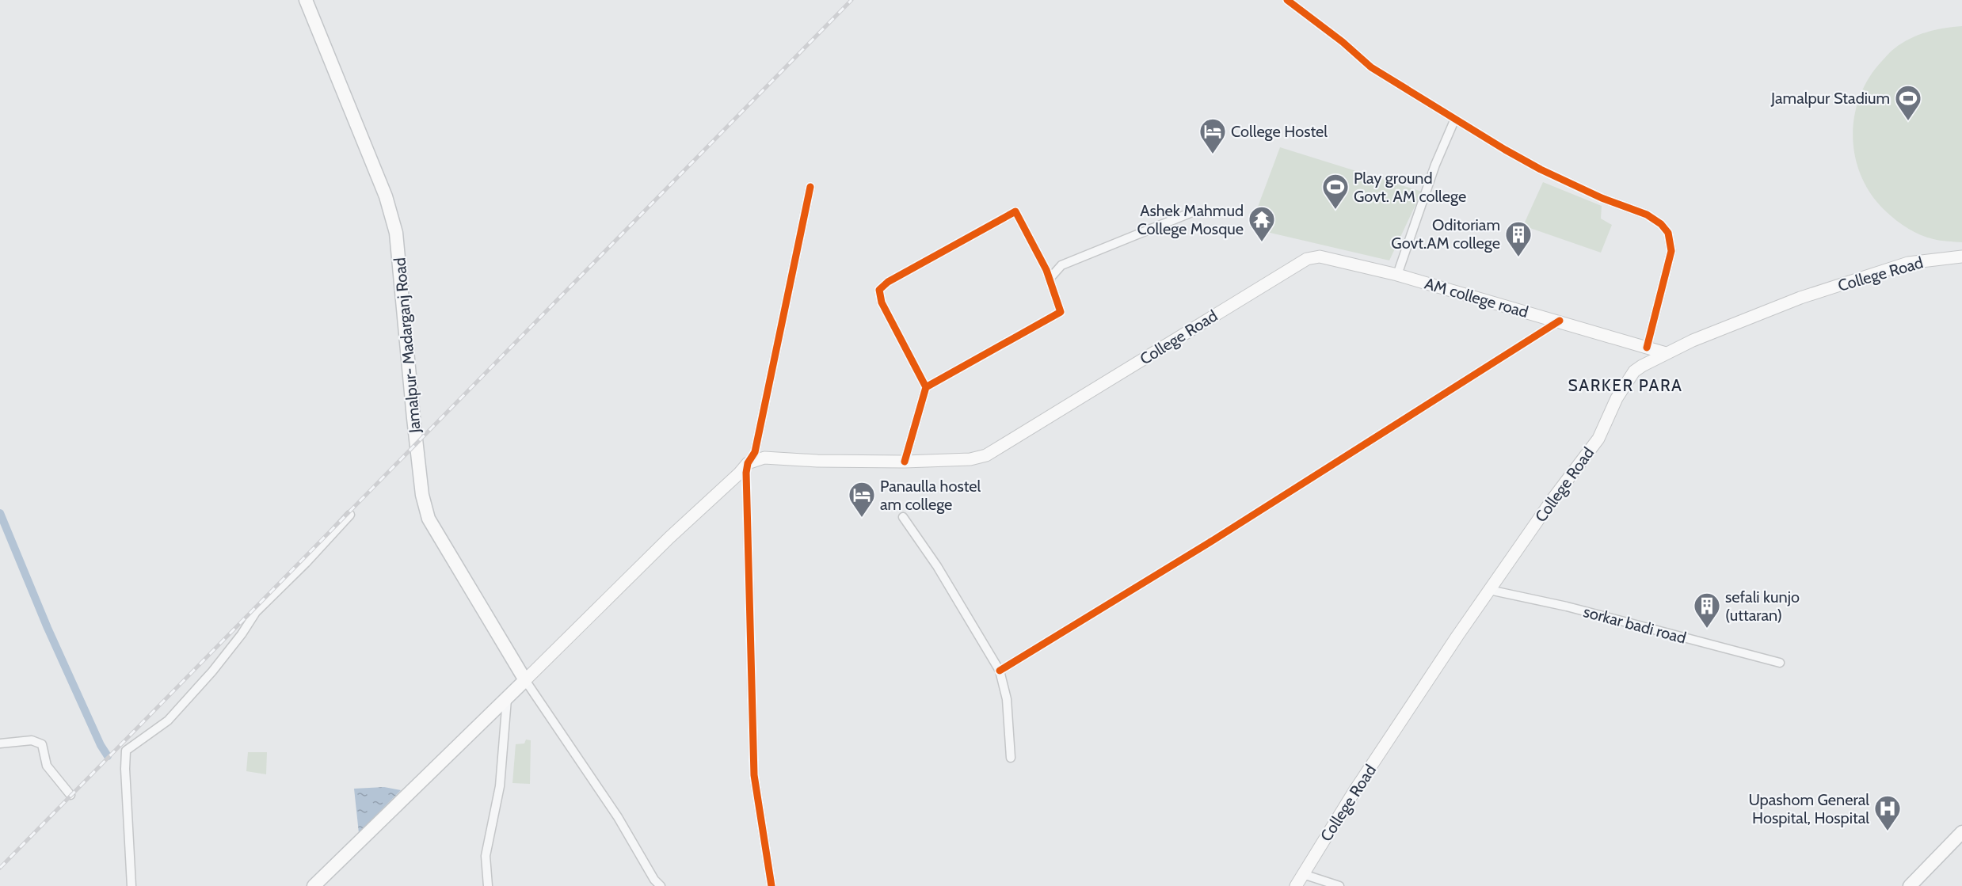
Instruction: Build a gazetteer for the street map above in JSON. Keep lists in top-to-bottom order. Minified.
{"streets":{"main road":["College Road","AM college road","Jamalpur- Madarganj Road"],"street":["sorkar badi road"]},"crossings":[["College Road","AM college road"],["College Road","sorkar badi road"]],"districts":["SARKER PARA"],"places":{"sports":["Jamalpur Stadium","Play ground Govt. AM college"],"hotel":["College Hostel","Panaulla hostel am college"],"temple":["Ashek Mahmud College Mosque"],"building":["Oditoriam Govt.AM college","sefali kunjo (uttaran)"],"hospital":["Upashom General Hospital, Hospital"]}}
